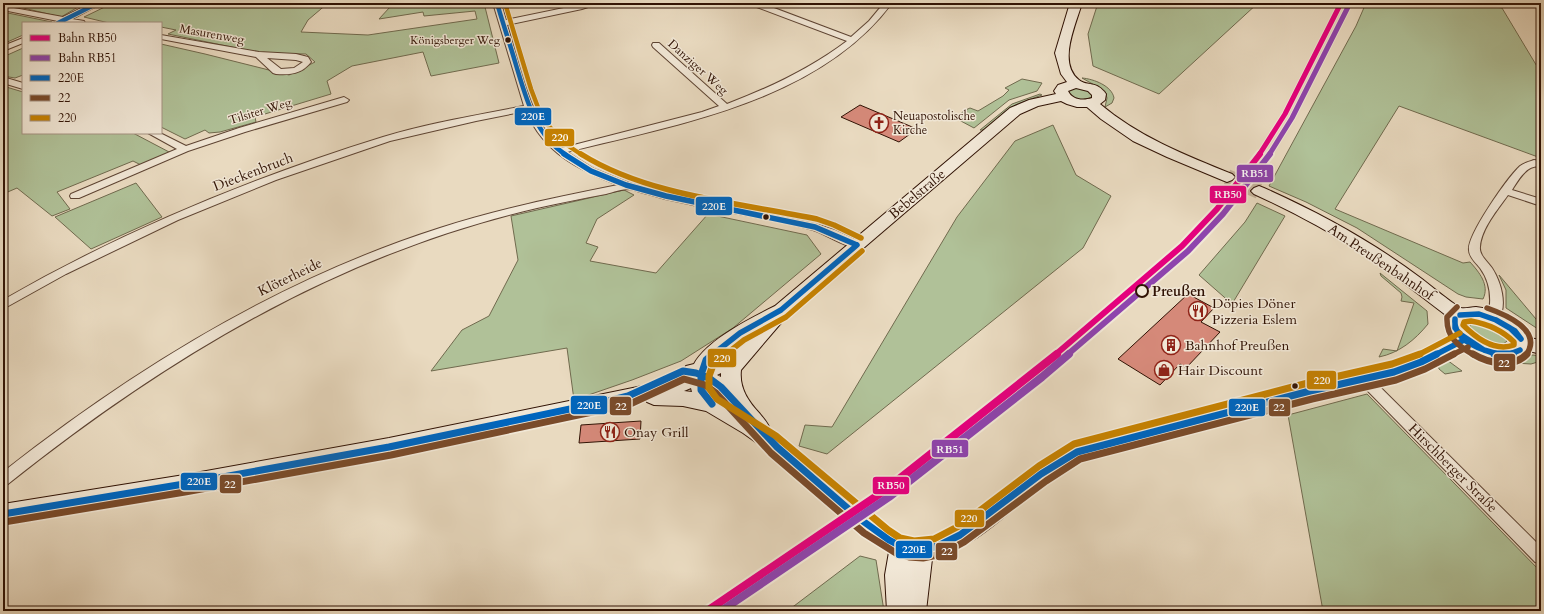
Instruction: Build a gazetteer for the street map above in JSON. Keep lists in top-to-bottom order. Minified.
{"streets":{"street":["Masurenweg","Danziger Weg","Tilsiter Weg","Dieckenbruch","Bebelstraße","Am Preußenbahnhof","Klöterheide","Hirschberger Straße"]},"places":{"other":["Königsberger Weg","Preußen"],"church":["Neuapostolische Kirche"],"restaurant":["Döpies Döner Pizzeria Eslem","Onay Grill"],"building":["Bahnhof Preußen"],"shop":["Hair Discount"]},"lines":["rail line RB50","transit line 220E","transit line 220","rail line RB51","transit line 22"],"legend":["Bahn RB50","Bahn RB51","220E","22","220"]}
